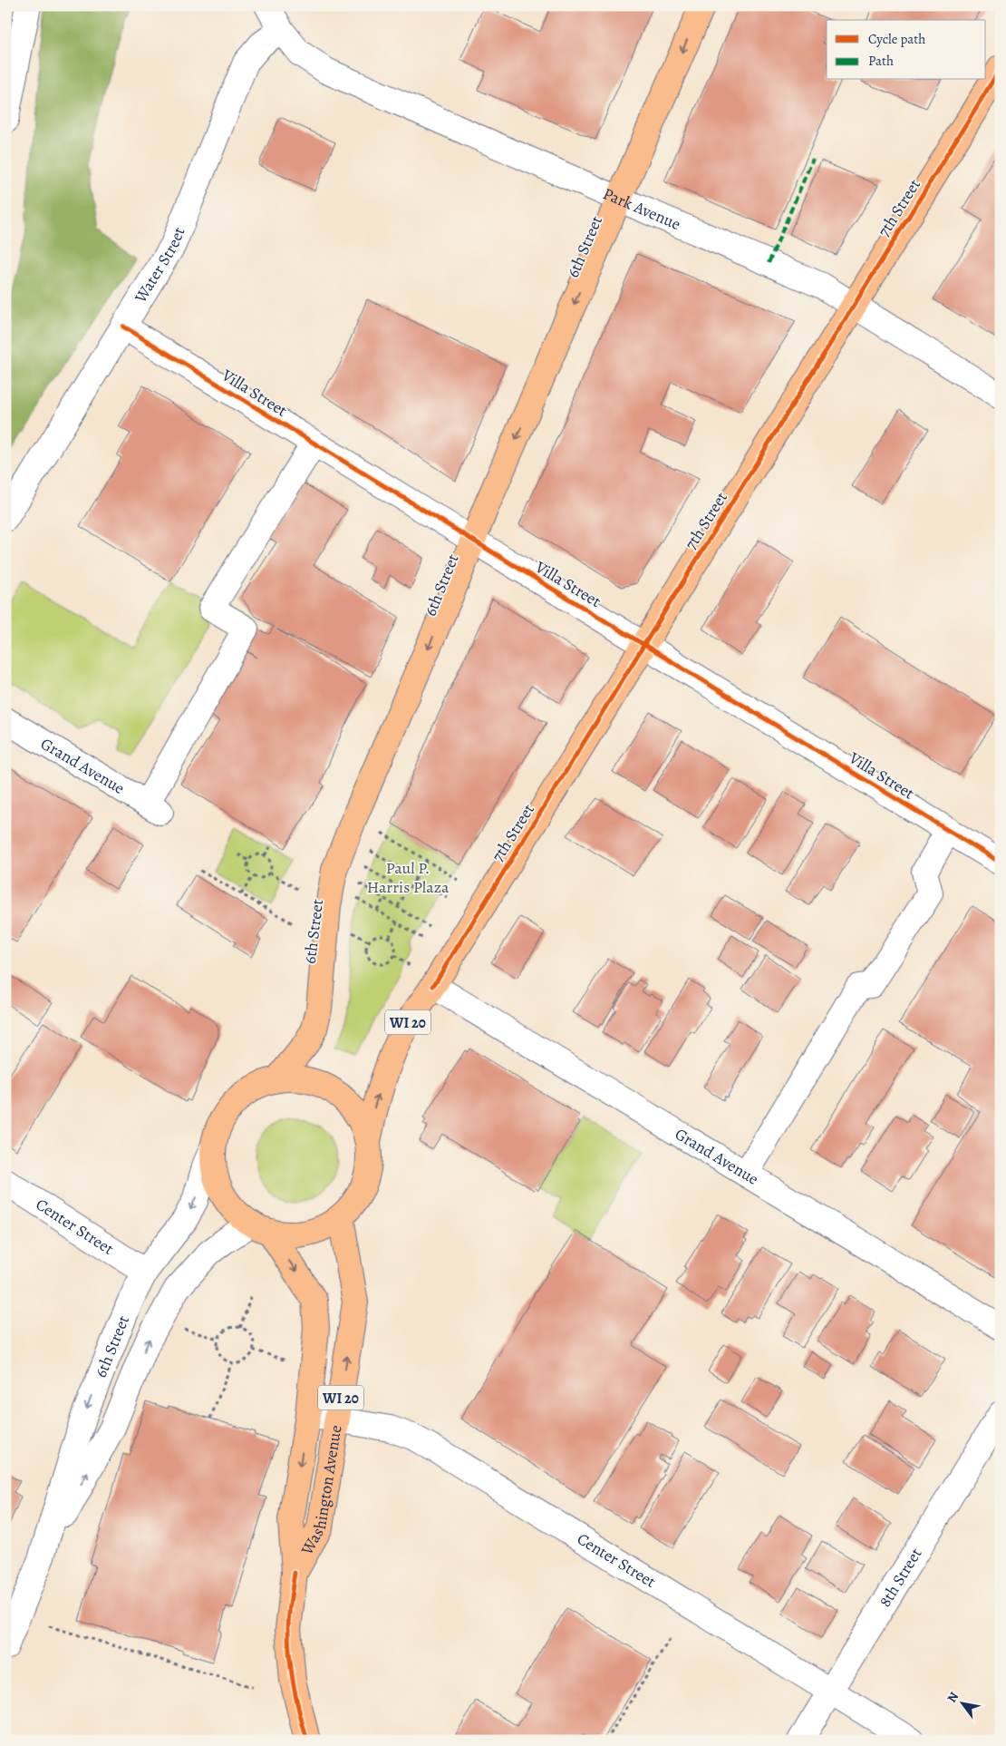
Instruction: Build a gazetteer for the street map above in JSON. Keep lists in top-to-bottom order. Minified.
{"streets":{"main road":["7th Street","6th Street","WI 20","Washington Avenue"],"street":["Park Avenue","Water Street","Villa Street","Grand Avenue","Center Street","8th Street"]},"crossings":[["7th Street","Park Avenue"],["7th Street","6th Street"],["7th Street","Villa Street"],["7th Street","Grand Avenue"],["7th Street","WI 20"],["7th Street","Washington Avenue"],["Park Avenue","6th Street"],["Park Avenue","Water Street"],["6th Street","Villa Street"],["6th Street","WI 20"],["6th Street","Center Street"],["6th Street","Washington Avenue"],["Water Street","Villa Street"],["Villa Street","Grand Avenue"],["WI 20","Washington Avenue"],["Center Street","Washington Avenue"],["Center Street","8th Street"]],"parks":["Paul P. Harris Plaza"],"legend":["Cycle path","Path"],"north":"top left"}
